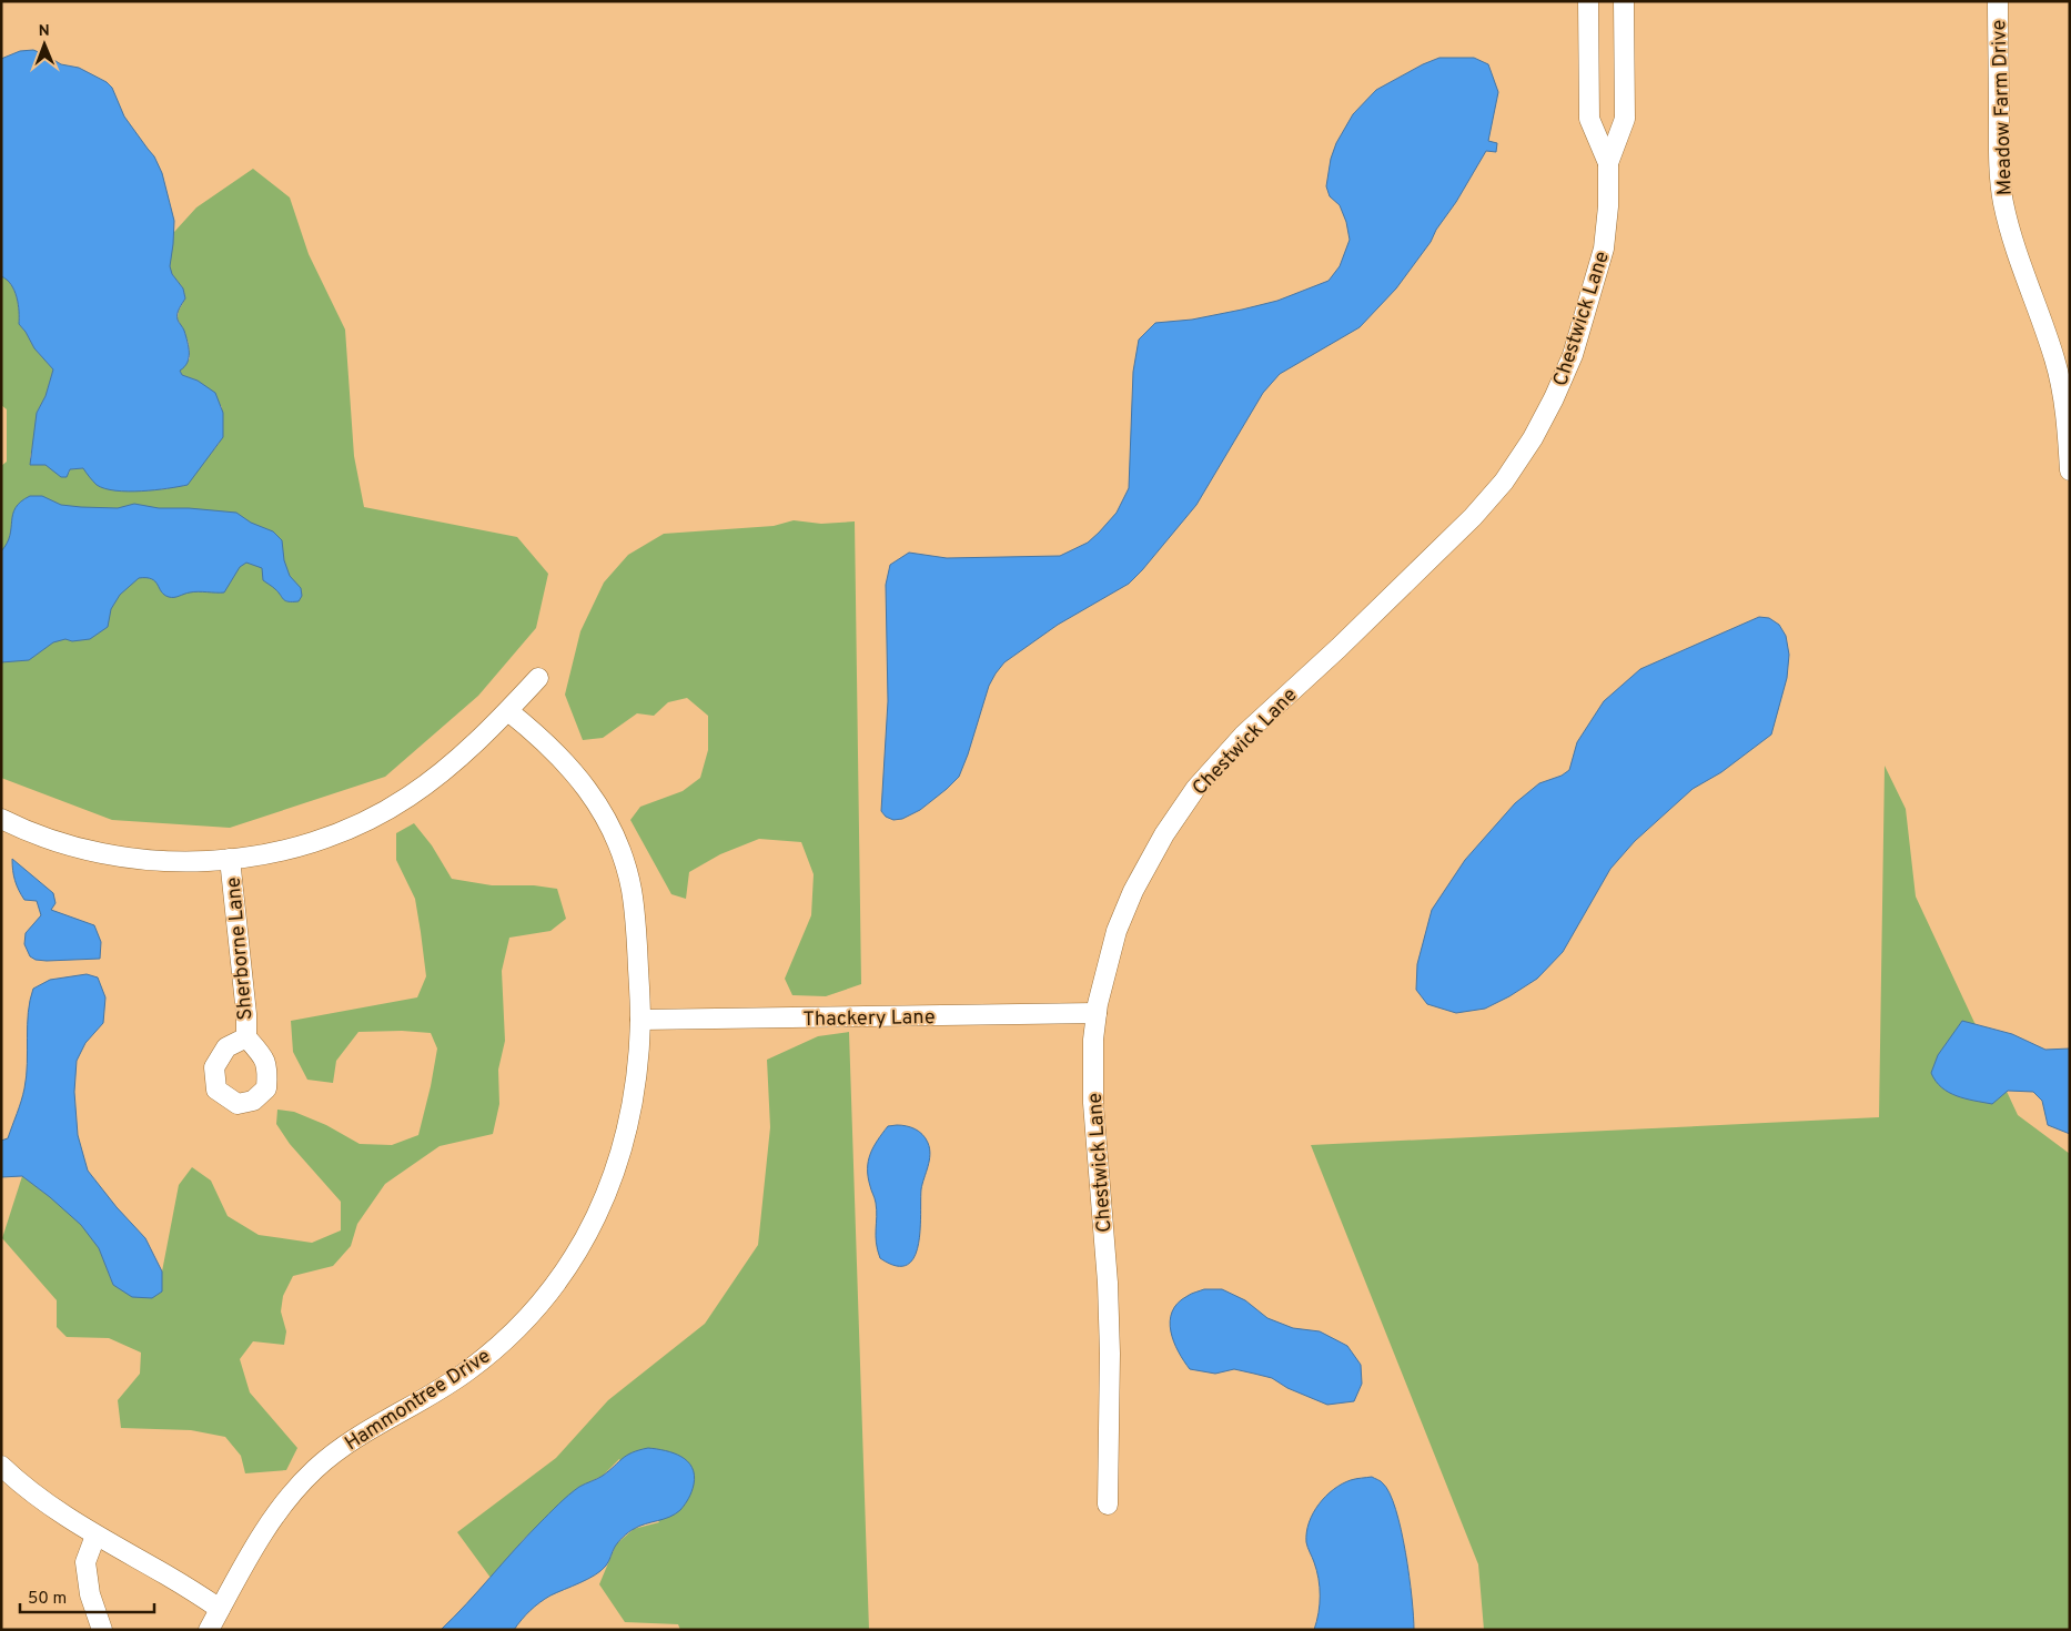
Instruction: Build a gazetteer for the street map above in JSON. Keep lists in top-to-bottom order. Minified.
{"streets":{"street":["Meadow Farm Drive","Chestwick Lane","Sherborne Lane","Thackery Lane","Hammontree Drive"]},"crossings":[["Chestwick Lane","Thackery Lane"],["Thackery Lane","Hammontree Drive"]],"scale_bar":"50 m","north":"top"}
